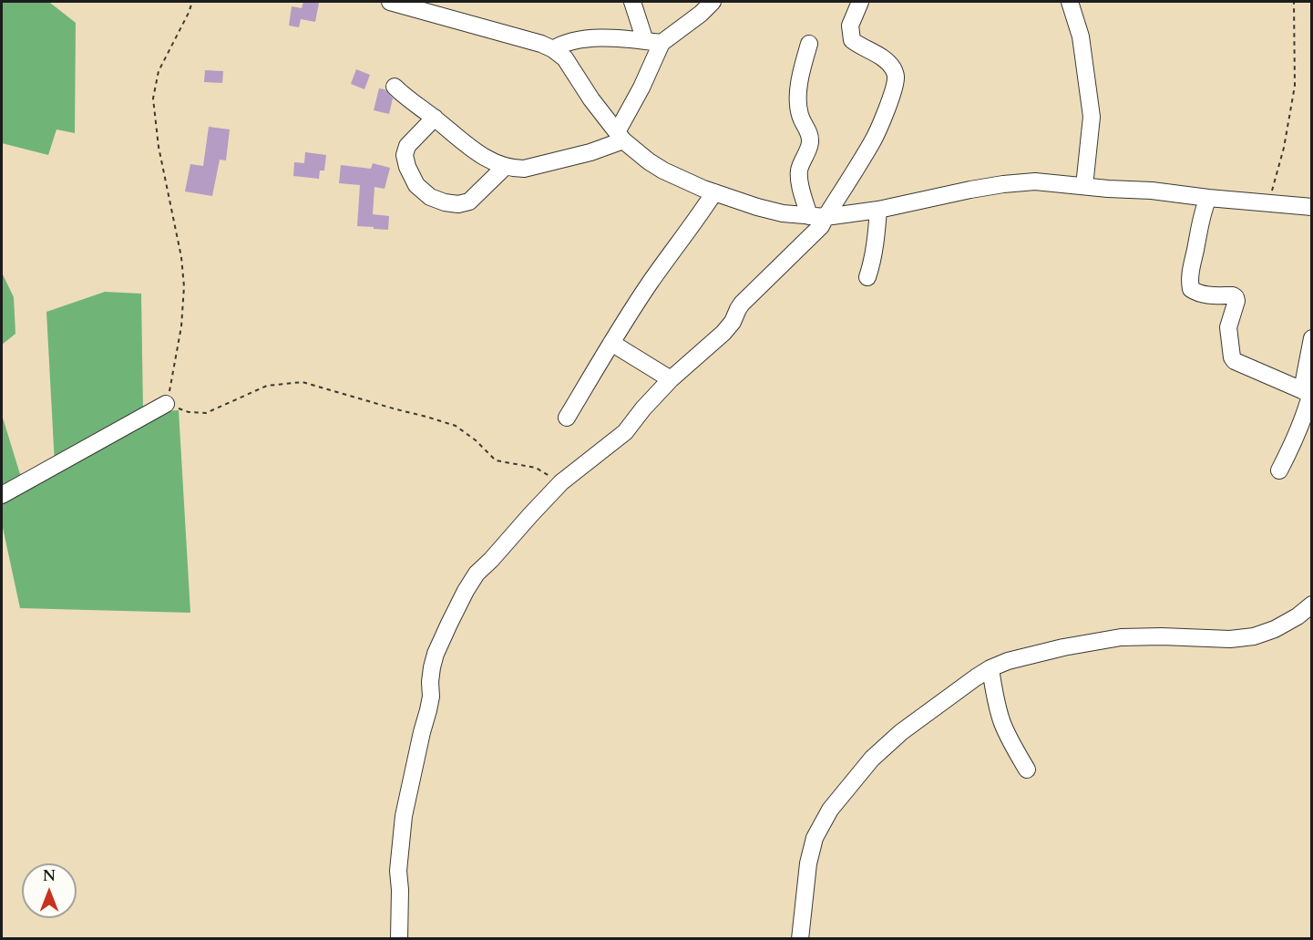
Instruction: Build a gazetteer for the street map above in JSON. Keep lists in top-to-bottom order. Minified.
{"north":"top"}
